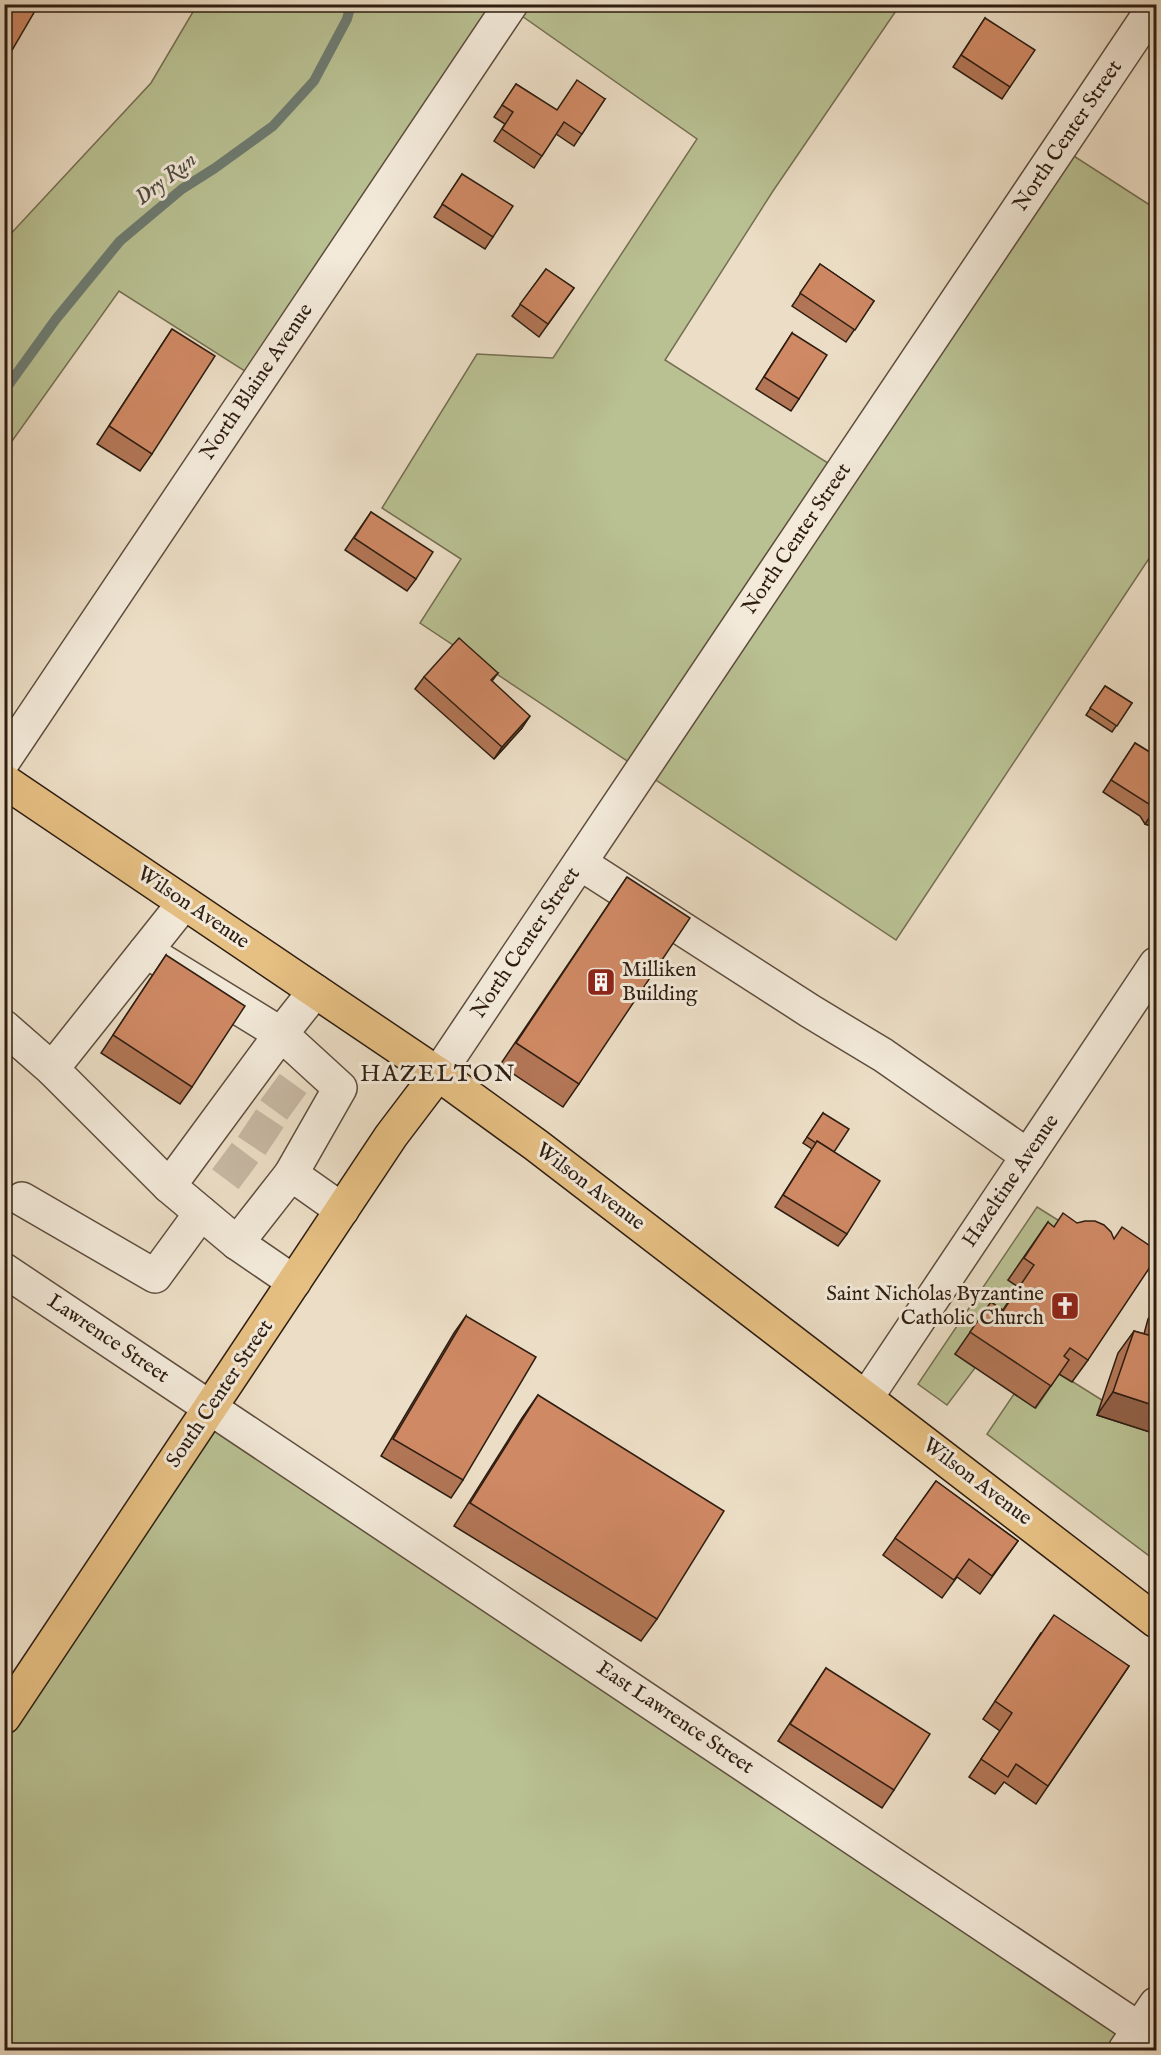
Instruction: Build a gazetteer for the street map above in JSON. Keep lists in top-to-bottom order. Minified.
{"streets":{"main road":["Wilson Avenue","South Center Street"],"street":["North Center Street","North Blaine Avenue","Hazeltine Avenue","Lawrence Street","East Lawrence Street"]},"crossings":[["North Center Street","Wilson Avenue"],["North Center Street","South Center Street"],["Wilson Avenue","Hazeltine Avenue"],["Wilson Avenue","South Center Street"],["Lawrence Street","South Center Street"],["Lawrence Street","East Lawrence Street"],["South Center Street","East Lawrence Street"]],"districts":["HAZELTON"],"water":["Dry Run"],"places":{"building":["Milliken Building"],"church":["Saint Nicholas Byzantine Catholic Church"]}}
